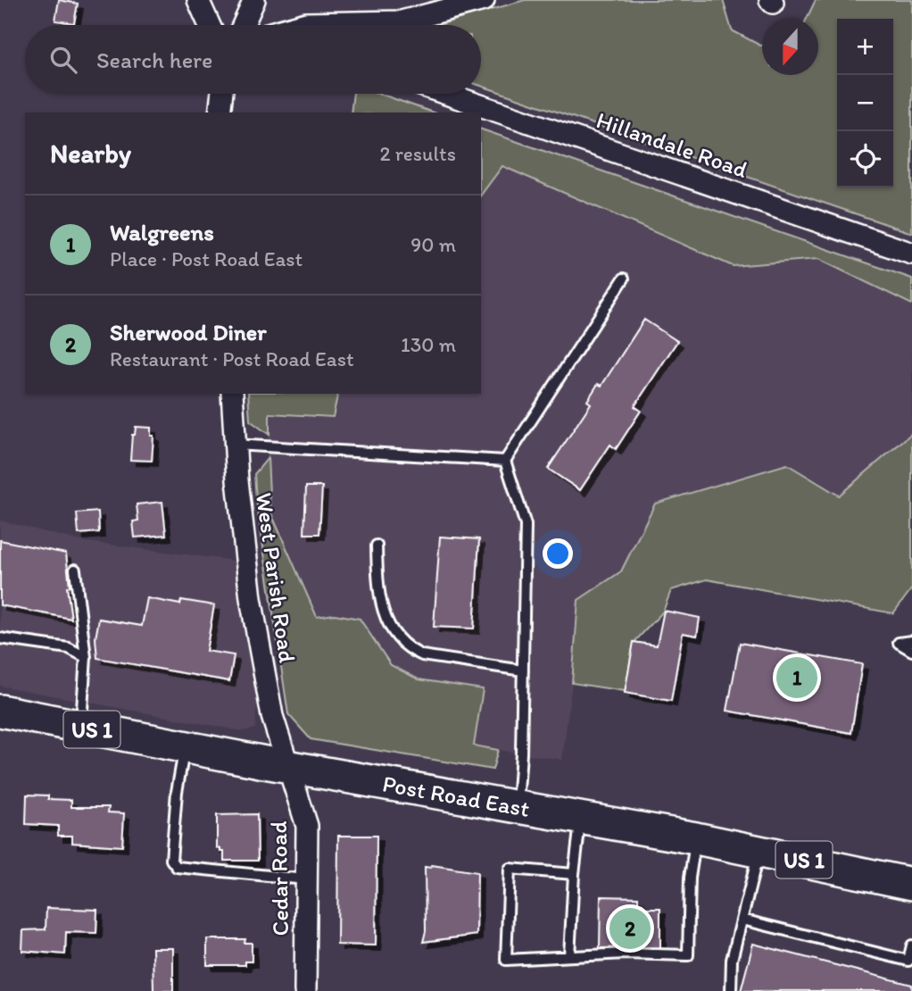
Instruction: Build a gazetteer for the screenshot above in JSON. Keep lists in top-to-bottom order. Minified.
{"streets":{"main road":["US 1","Post Road East"],"street":["Hillandale Road","West Parish Road","Cedar Road"]},"crossings":[["West Parish Road","Post Road East"],["West Parish Road","Cedar Road"],["Post Road East","Cedar Road"]],"north":"bottom","page":{"map_buttons":["+","−"],"search":"Search here","heading":["Nearby","2 results"],"list":[{"mark":"1","name":"Walgreens","note":"Place · Post Road East","value":"90 m"},{"mark":"2","name":"Sherwood Diner","note":"Restaurant · Post Road East","value":"130 m"}],"pins":["1","2"]}}
